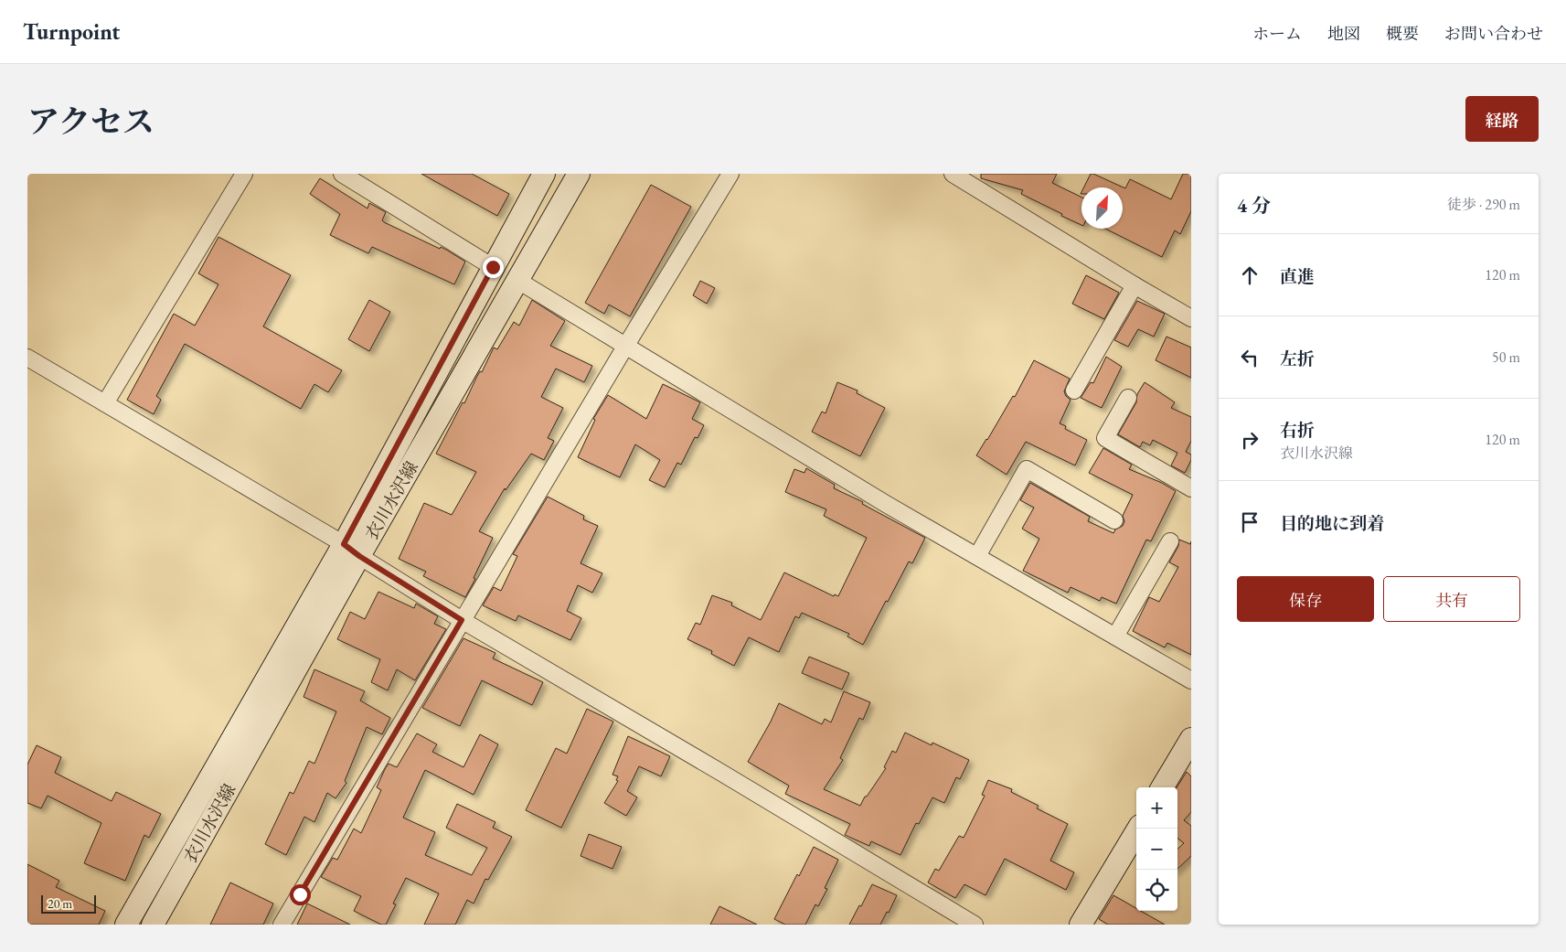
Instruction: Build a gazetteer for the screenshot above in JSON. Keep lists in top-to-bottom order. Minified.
{"streets":{"main road":["衣川水沢線"]},"scale_bar":"20 m","north":"top right","page":{"header":"Turnpoint","nav":["ホーム","地図","概要","お問い合わせ"],"title":"アクセス","buttons":["経路",["保存","共有"]],"heading":["4 分","徒歩 · 290 m"],"list":[["直進","120 m"],["左折","50 m"],["右折","衣川水沢線","120 m"],"目的地に到着"],"map_buttons":["+","−"],"scale":"20 m"}}
